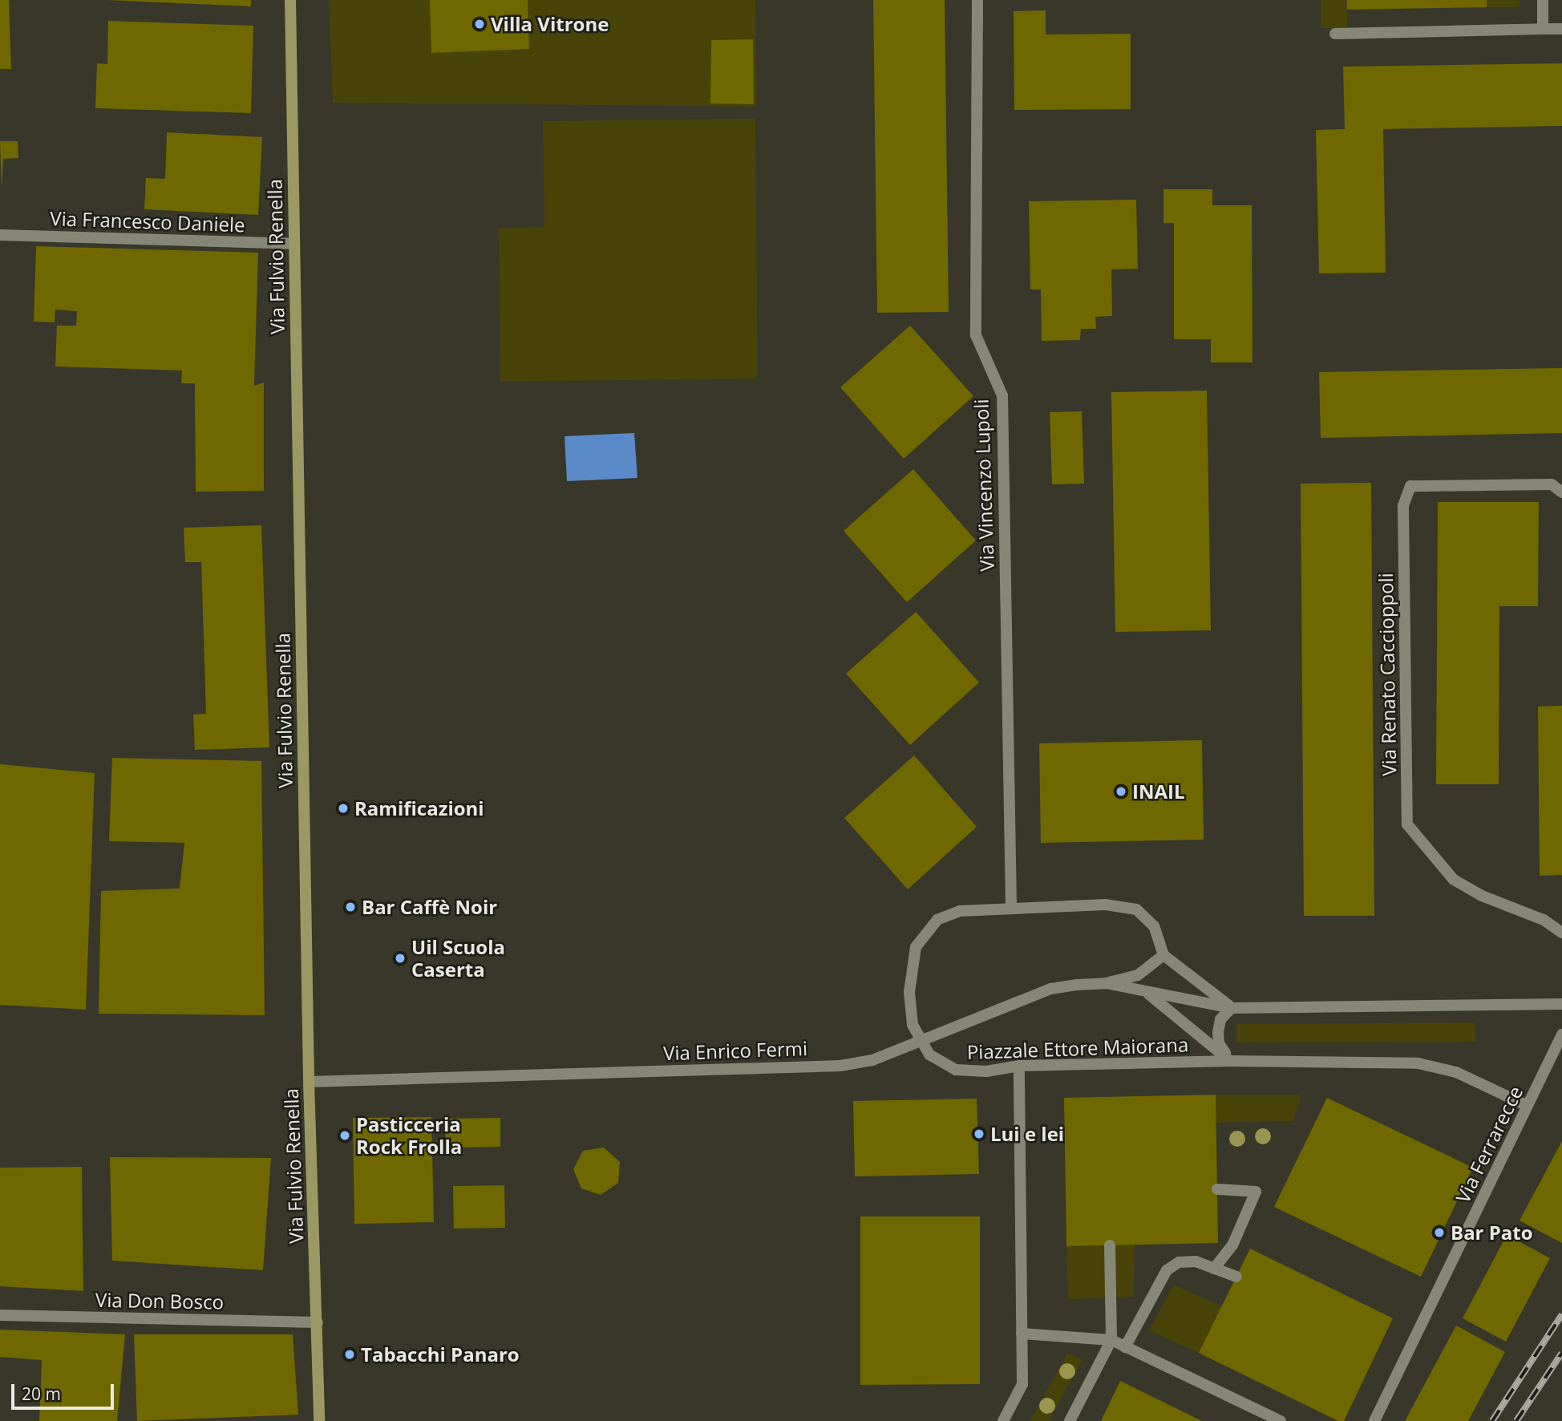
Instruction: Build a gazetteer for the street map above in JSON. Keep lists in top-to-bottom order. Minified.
{"streets":{"main road":["Via Fulvio Renella"],"street":["Via Francesco Daniele","Via Vincenzo Lupoli","Via Renato Caccioppoli","Piazzale Ettore Maiorana","Via Enrico Fermi","Via Ferrarecce","Via Don Bosco"]},"crossings":[["Via Francesco Daniele","Via Fulvio Renella"],["Via Fulvio Renella","Via Enrico Fermi"],["Via Fulvio Renella","Via Don Bosco"],["Via Vincenzo Lupoli","Piazzale Ettore Maiorana"],["Piazzale Ettore Maiorana","Via Enrico Fermi"],["Piazzale Ettore Maiorana","Via Ferrarecce"]],"places":["Villa Vitrone","INAIL","Ramificazioni","Bar Caffè Noir","Uil Scuola Caserta","Lui e lei","Pasticceria Rock Frolla","Bar Pato","Tabacchi Panaro"],"scale_bar":"20 m"}
